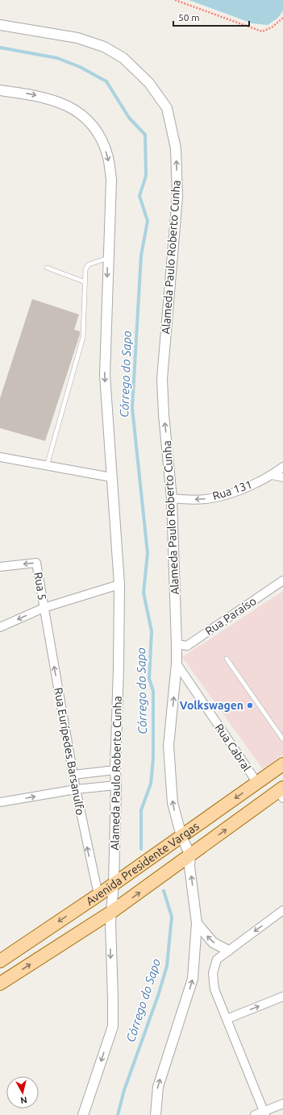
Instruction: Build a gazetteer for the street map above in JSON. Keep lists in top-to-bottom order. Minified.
{"streets":{"main road":["Avenida Presidente Vargas"],"street":["Alameda Paulo Roberto Cunha","Rua 131","Rua 5","Rua Paraíso","Rua Cabral","Rua Eurípedes Barsanulfo"]},"crossings":[["Alameda Paulo Roberto Cunha","Rua 131"],["Alameda Paulo Roberto Cunha","Rua Paraíso"],["Alameda Paulo Roberto Cunha","Rua Cabral"],["Alameda Paulo Roberto Cunha","Avenida Presidente Vargas"],["Rua 5","Rua Eurípedes Barsanulfo"],["Rua Cabral","Avenida Presidente Vargas"],["Rua Eurípedes Barsanulfo","Avenida Presidente Vargas"]],"one_way":["Rua 131","Rua Eurípedes Barsanulfo"],"water":["Córrego do Sapo"],"places":["Volkswagen"],"scale_bar":"50 m","north":"bottom"}
